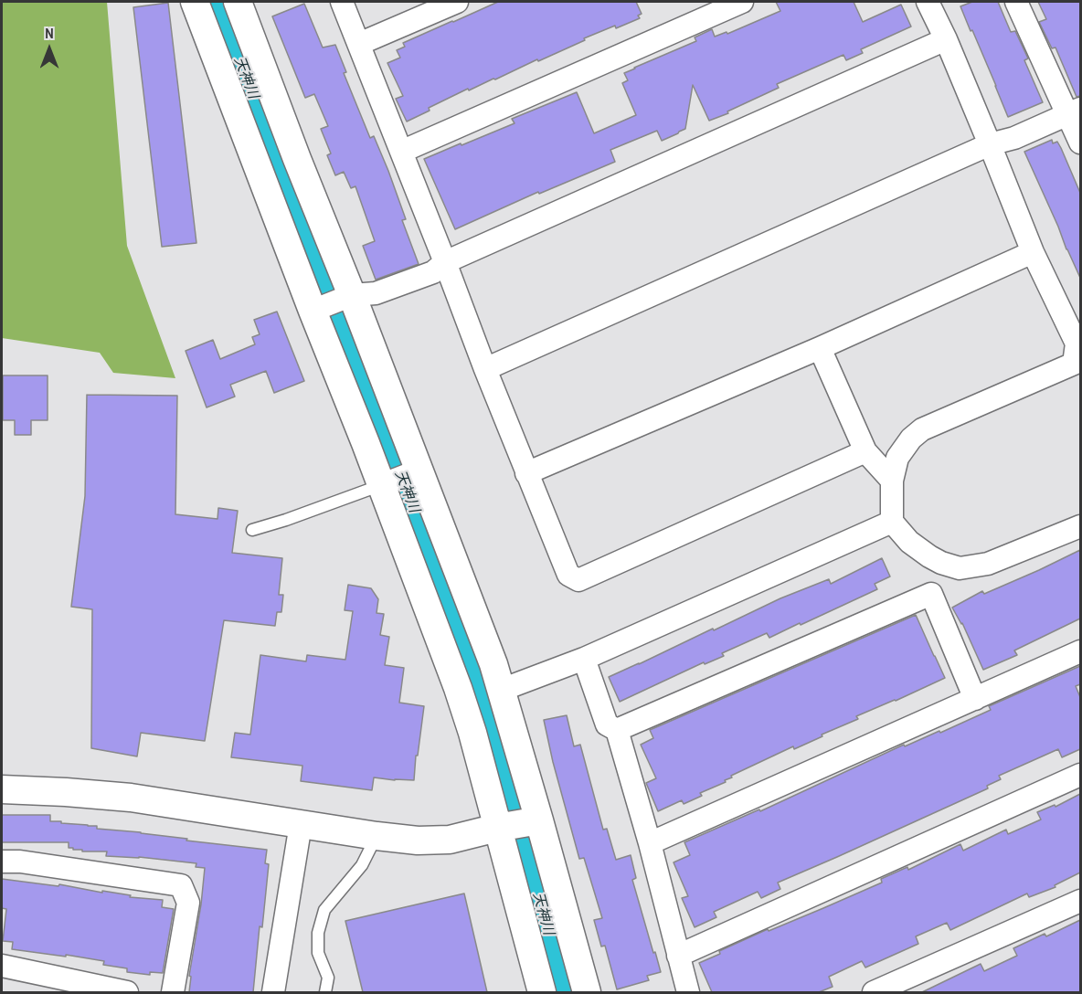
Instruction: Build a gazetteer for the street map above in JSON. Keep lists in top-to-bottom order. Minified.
{"water":["天神川"],"north":"top"}
